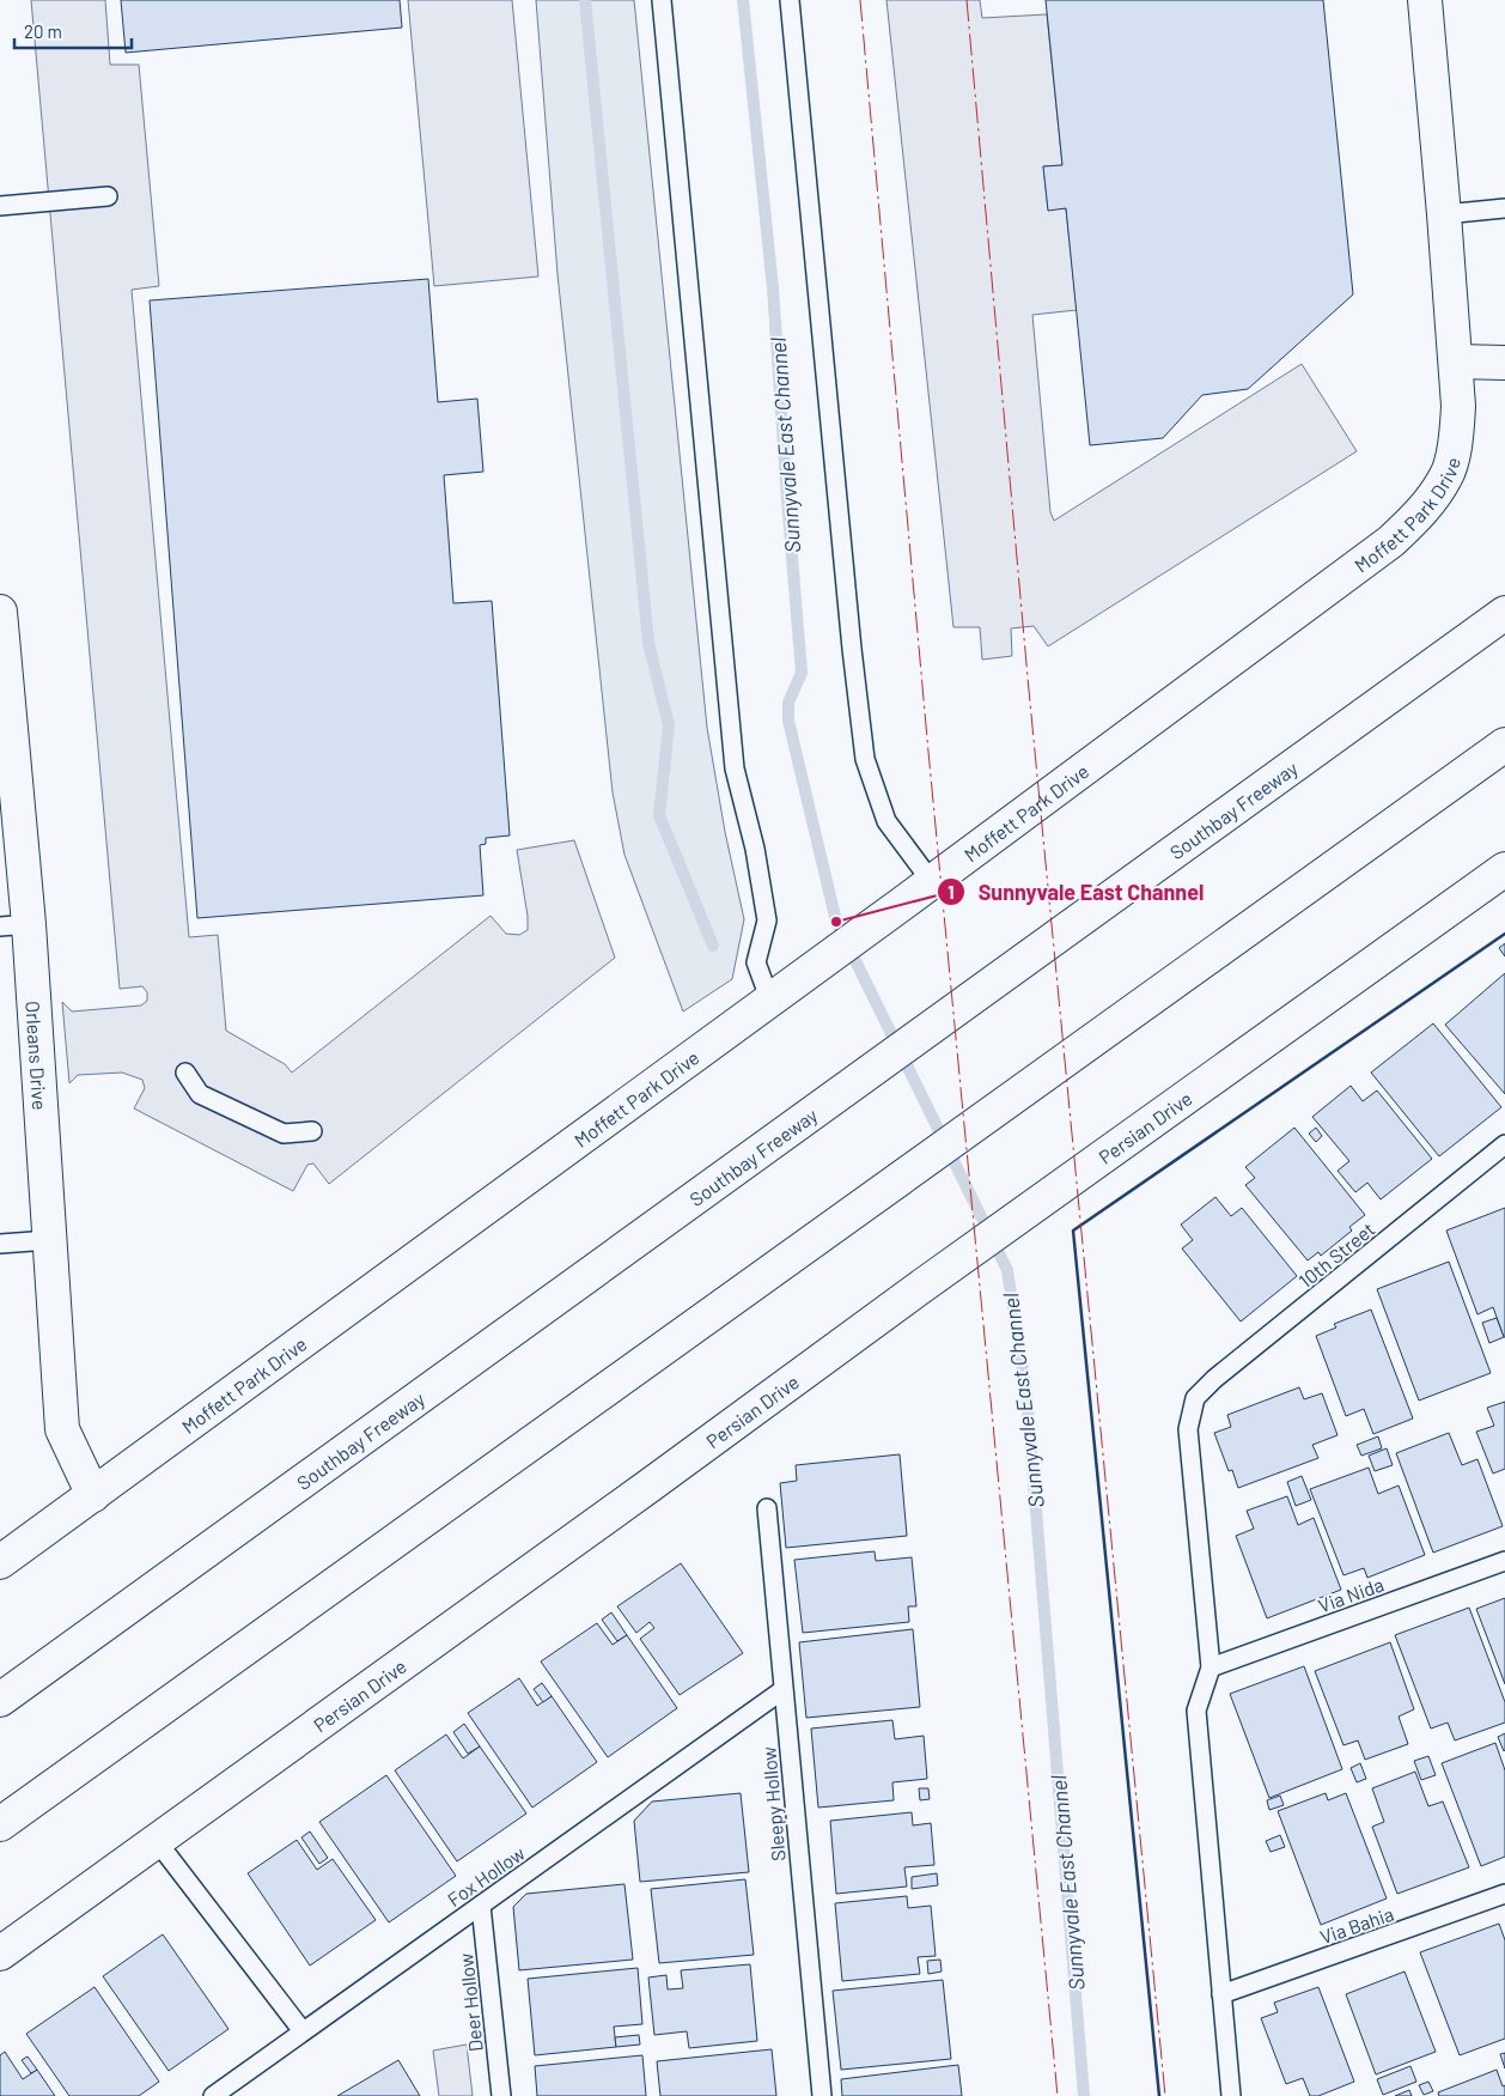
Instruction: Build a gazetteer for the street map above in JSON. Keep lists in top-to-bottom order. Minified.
{"streets":{"main road":["Moffett Park Drive","Southbay Freeway","Orleans Drive","Persian Drive"],"lane":["10th Street","Via Nida","Sleepy Hollow","Fox Hollow","Via Bahia","Deer Hollow"]},"crossings":[["Moffett Park Drive","Orleans Drive"],["10th Street","Via Nida"],["Sleepy Hollow","Fox Hollow"],["Fox Hollow","Deer Hollow"]],"water":["Sunnyvale East Channel"],"places":["Sunnyvale East Channel"],"scale_bar":"20 m"}
